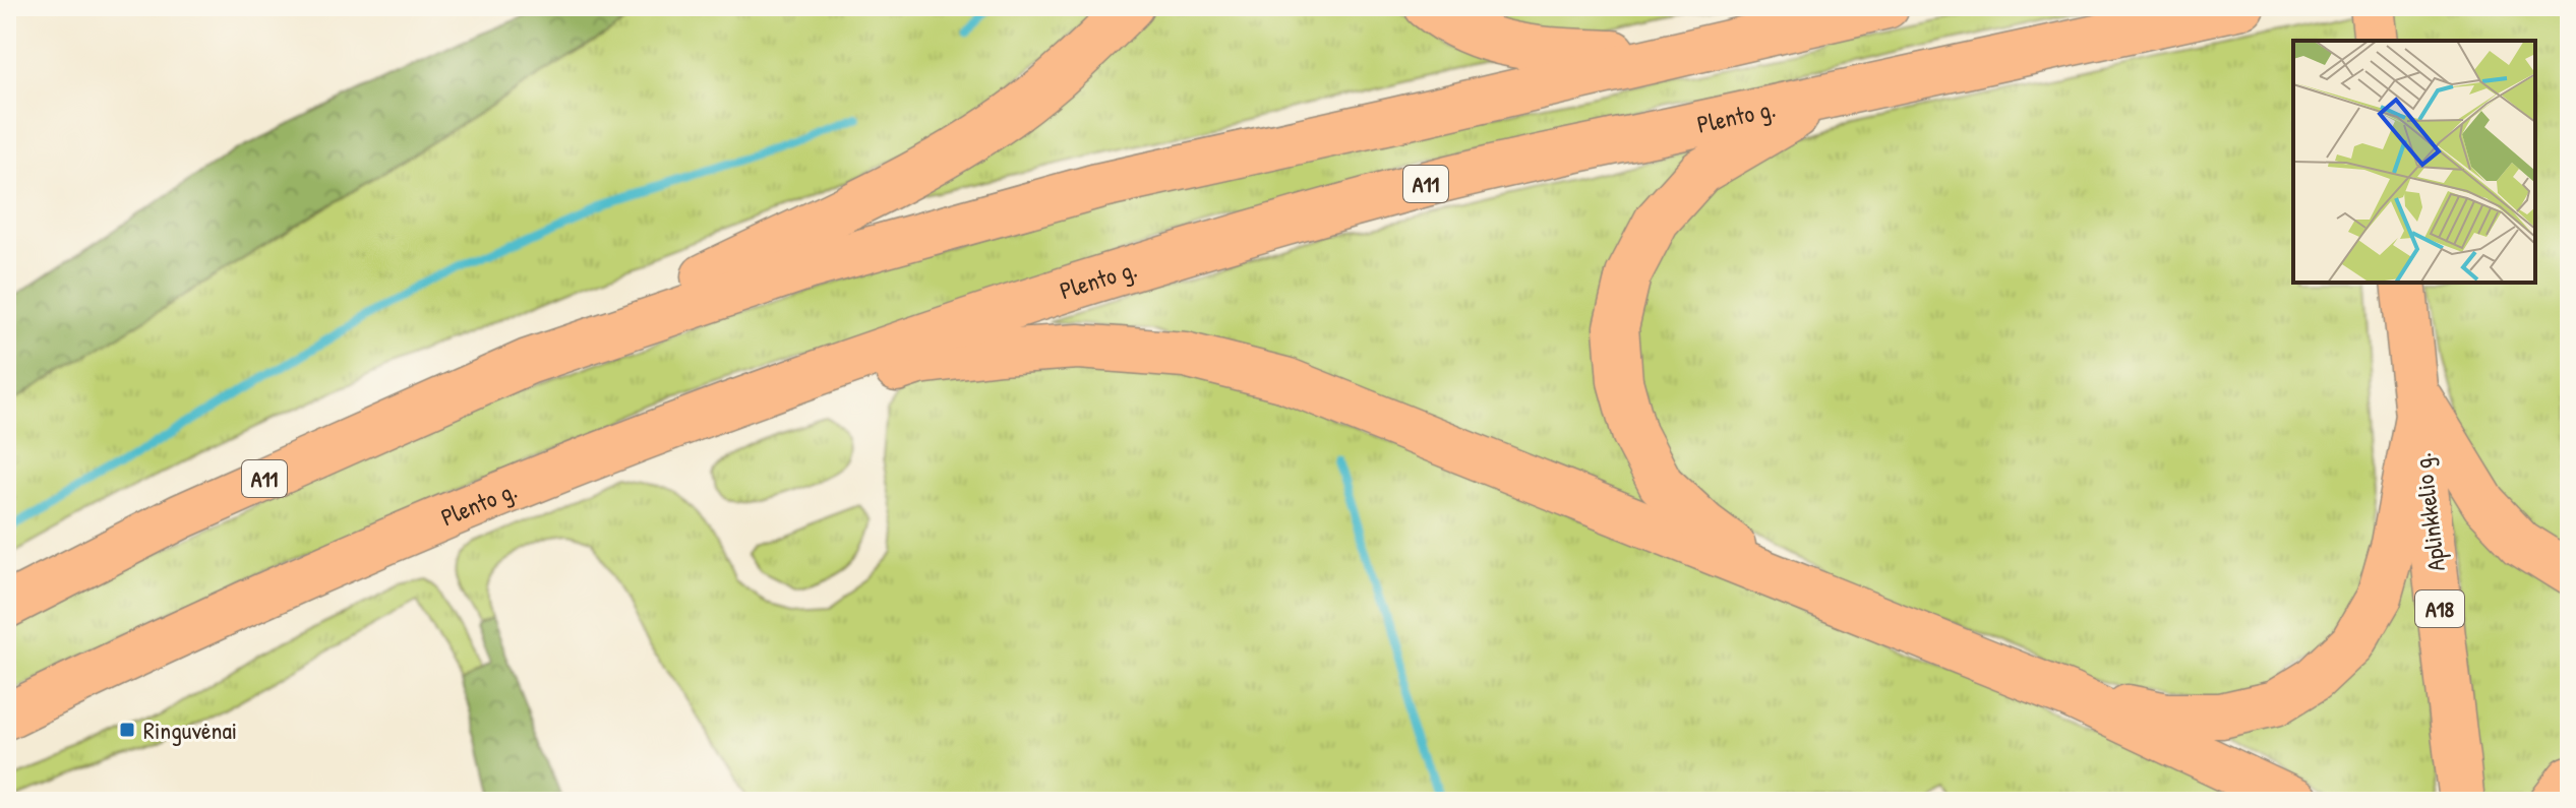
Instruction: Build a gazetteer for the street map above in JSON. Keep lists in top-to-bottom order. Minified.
{"streets":{"highway":["Plento g.","A11","Aplinkkelio g.","A18"]},"places":{"transit":["Ringuvėnai"]}}
